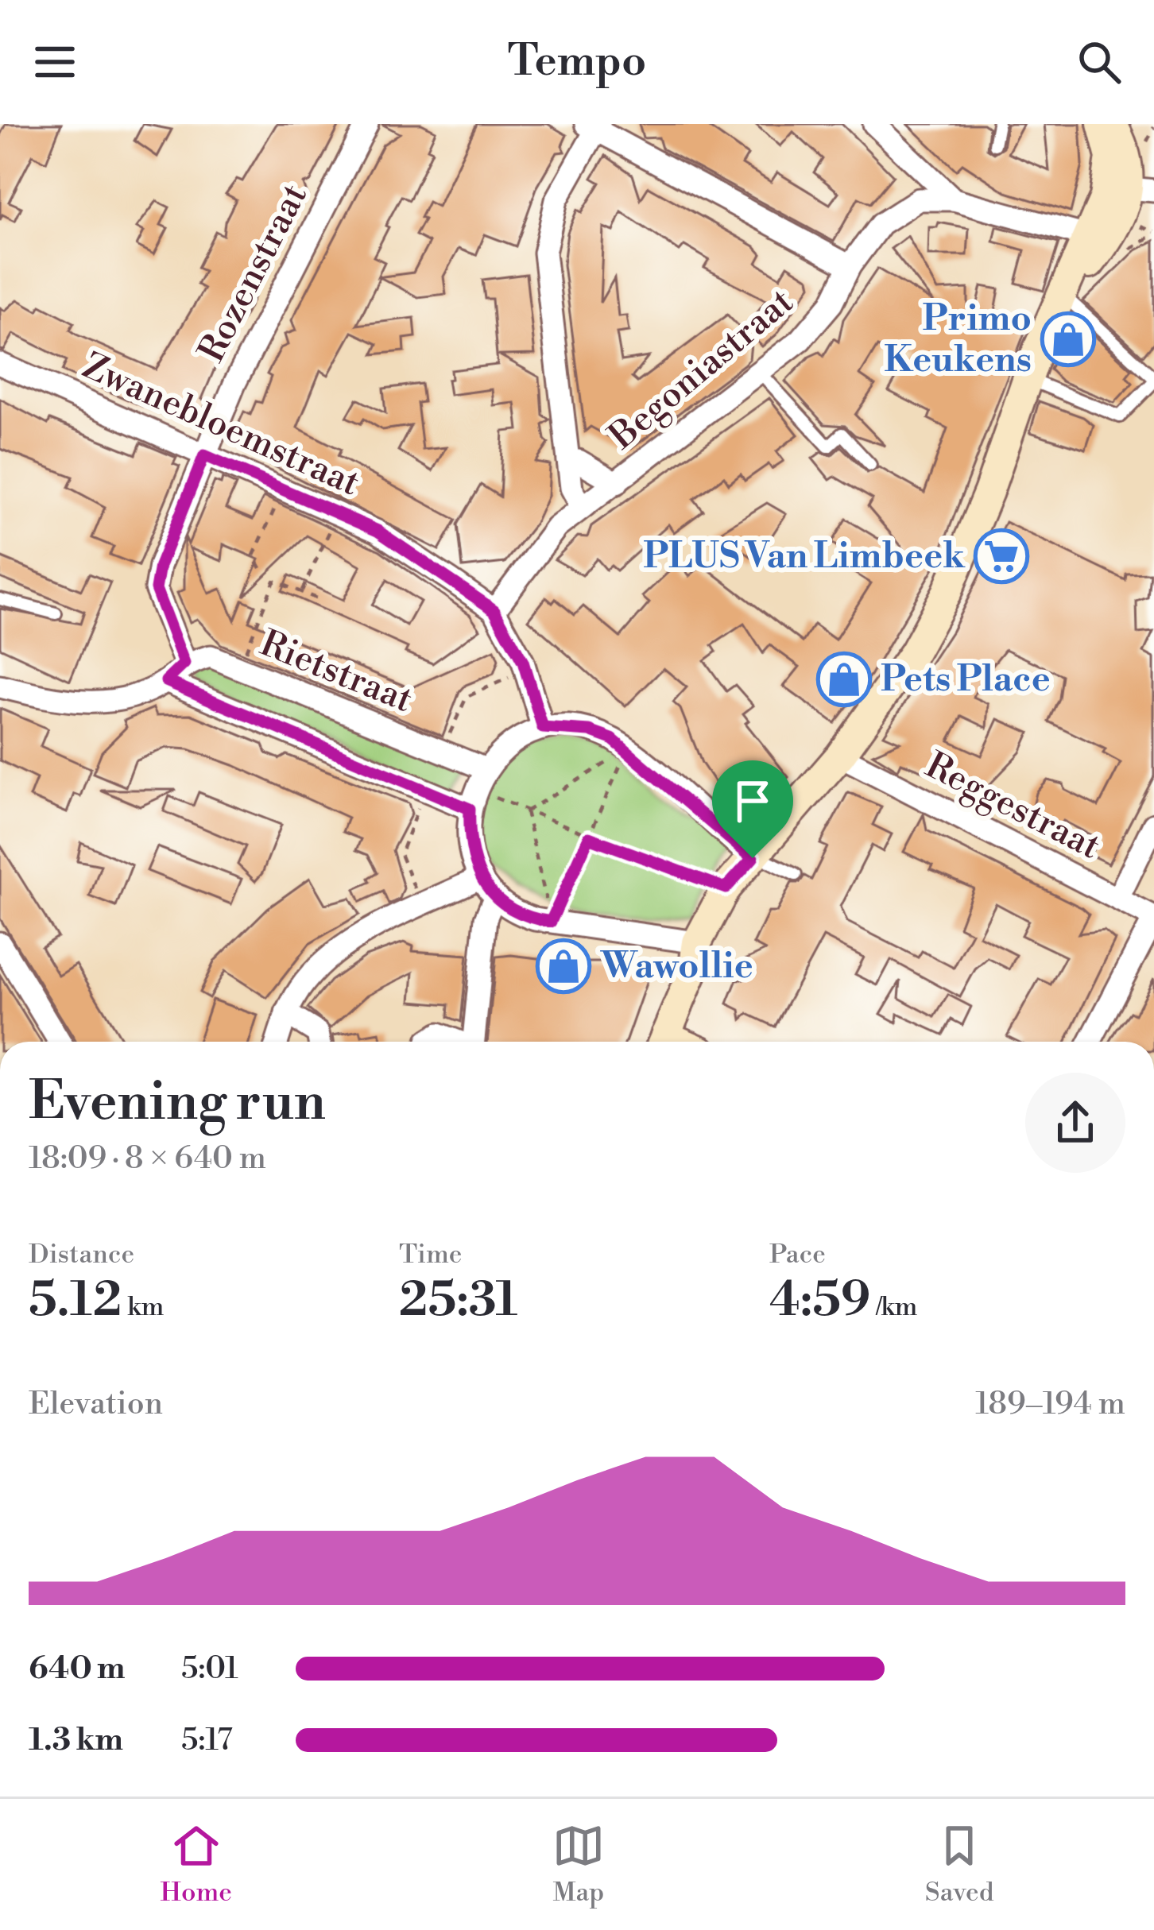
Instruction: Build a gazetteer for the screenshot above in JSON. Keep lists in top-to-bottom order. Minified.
{"streets":{"street":["Rozenstraat","Begoniastraat","Zwanebloemstraat","Rietstraat","Reggestraat"]},"crossings":[["Rozenstraat","Zwanebloemstraat"],["Rozenstraat","Rietstraat"],["Begoniastraat","Zwanebloemstraat"]],"places":{"shop":["Primo Keukens","Pets Place","Wawollie"],"supermarket":["PLUS Van Limbeek"]},"page":{"header":"Tempo","heading":["Evening run","18:09 · 8 × 640 m"],"stats":[["Distance","5.12 km"],["Time","25:31"],["Pace","4:59 /km"]],"chart":["Elevation","189–194 m"],"list":[{"name":"640 m","note":"5:01"},{"name":"1.3 km","note":"5:17"}],"tabs":["Home","Map","Saved"]}}
